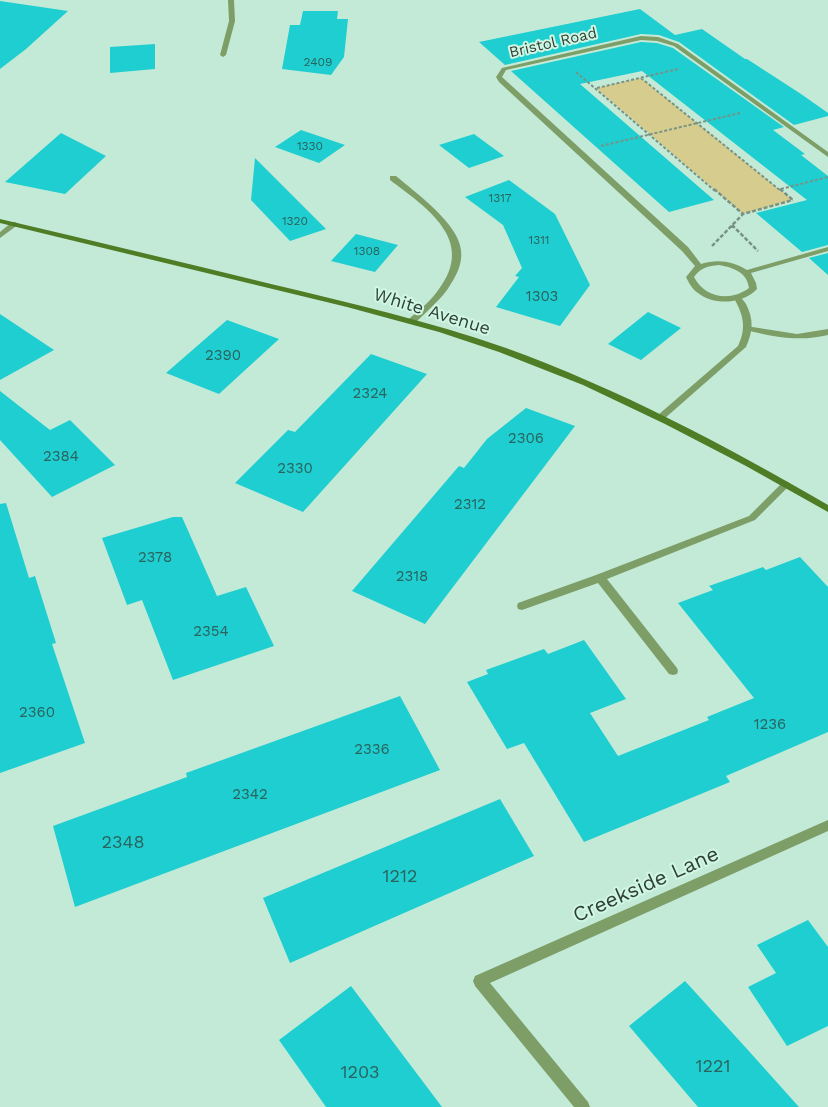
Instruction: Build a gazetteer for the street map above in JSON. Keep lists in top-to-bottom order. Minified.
{"streets":{"street":["Bristol Road","White Avenue","Creekside Lane"]},"house_numbers":["2409","1330","1317","1320","1311","1308","1303","2390","2324","2306","2384","2330","2312","2378","2318","2354","2360","1236","2336","2342","2348","1212","1221","1203"]}
